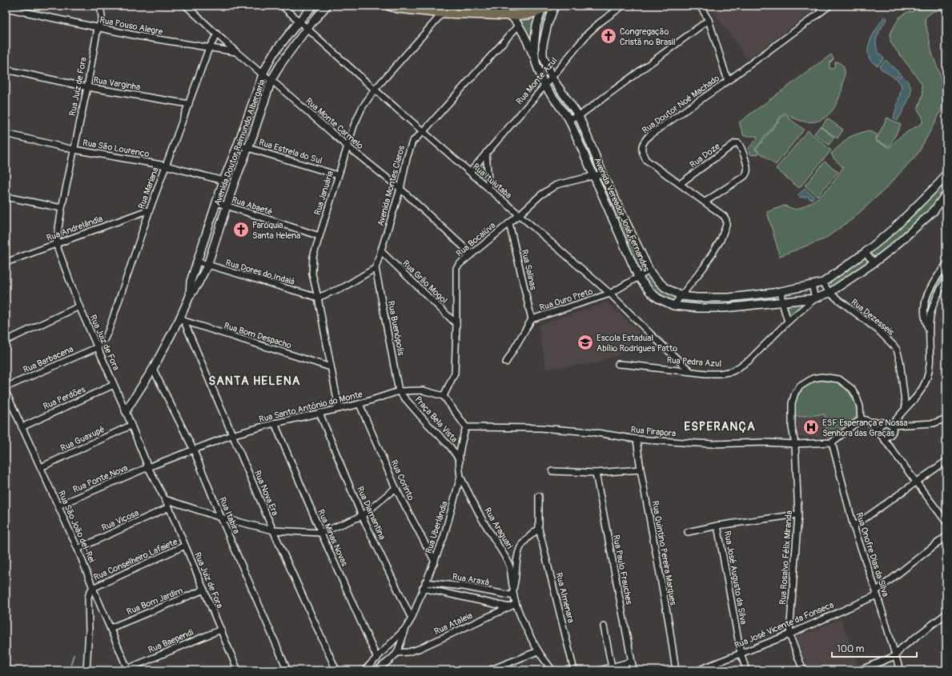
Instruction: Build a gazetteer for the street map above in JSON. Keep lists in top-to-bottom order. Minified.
{"streets":{"street":["Rua Pouso Alegre","Rua Monte Azul","Rua Varginha","Rua Juiz de Fora","Rua Doutor Noé Machado","Rua Monte Carmelo","Avenida Doutor Raimundo Albergaria","Rua São Lourenço","Rua Estrela do Sul","Rua Doze","Rua Ituiutaba","Avenida Montes Claros","Rua Mariana","Rua Januária","Rua Abaeté","Avenida Vereador José Fernandes","Rua Andrelândia","Rua Bocaiúva","Rua Salinas","Rua Dores do Indaiá","Rua Grão Mogol","Rua Ouro Preto","Rua Dezesseis","Rua Buenópolis","Rua Bom Despacho","Rua Barbacena","Rua Pedra Azul","Rua Perdões","Rua Santo Antônio do Monte","Praça Bela Vista","Rua Pirapora","Rua Guaxupé","Rua Ponte Nova","Rua Corinto","Rua Nova Era","Rua Diamantina","Rua Itabira","Rua Viçosa","Rua São João del-Rei","Rua Uberlândia","Rua Araguari","Rua Minas Novas","Rua Quintino Pereira Marques","Rua Onofre Dias da Silva","Rua Rosalvo Félix Miranda","Rua Conselheiro Lafaiete","Rua Paulo Frauches","Rua José Augusto da Silva","Rua Araxá","Rua Almenara","Rua Bom Jardim","Rua Ataleia","Rua José Vicente da Fonseca","Rua Baependi"]},"crossings":[["Rua Pouso Alegre","Rua Juiz de Fora"],["Rua Pouso Alegre","Rua Monte Carmelo"],["Rua Pouso Alegre","Rua Mariana"],["Rua Monte Azul","Rua Ituiutaba"],["Rua Monte Azul","Avenida Vereador José Fernandes"],["Rua Varginha","Rua Juiz de Fora"],["Rua Varginha","Rua Mariana"],["Rua Juiz de Fora","Avenida Doutor Raimundo Albergaria"],["Rua Juiz de Fora","Rua São Lourenço"],["Rua Juiz de Fora","Rua Mariana"],["Rua Juiz de Fora","Rua Andrelândia"],["Rua Juiz de Fora","Rua Barbacena"],["Rua Juiz de Fora","Rua Perdões"],["Rua Juiz de Fora","Rua Santo Antônio do Monte"],["Rua Juiz de Fora","Rua Guaxupé"],["Rua Juiz de Fora","Rua Ponte Nova"],["Rua Juiz de Fora","Rua Viçosa"],["Rua Juiz de Fora","Rua Conselheiro Lafaiete"],["Rua Juiz de Fora","Rua Bom Jardim"],["Rua Juiz de Fora","Rua Baependi"],["Rua Doutor Noé Machado","Rua Doze"],["Rua Doutor Noé Machado","Avenida Vereador José Fernandes"],["Rua Monte Carmelo","Avenida Doutor Raimundo Albergaria"],["Rua Monte Carmelo","Avenida Montes Claros"],["Rua Monte Carmelo","Rua Mariana"],["Rua Monte Carmelo","Rua Januária"],["Rua Monte Carmelo","Rua Bocaiúva"],["Avenida Doutor Raimundo Albergaria","Rua São Lourenço"],["Avenida Doutor Raimundo Albergaria","Rua Estrela do Sul"],["Avenida Doutor Raimundo Albergaria","Rua Ituiutaba"],["Avenida Doutor Raimundo Albergaria","Rua Abaeté"],["Avenida Doutor Raimundo Albergaria","Rua Dores do Indaiá"],["Avenida Doutor Raimundo Albergaria","Rua Bom Despacho"],["Avenida Doutor Raimundo Albergaria","Rua Nova Era"],["Avenida Doutor Raimundo Albergaria","Rua Itabira"],["Rua São Lourenço","Rua Mariana"],["Rua Estrela do Sul","Rua Januária"],["Rua Ituiutaba","Avenida Montes Claros"],["Rua Ituiutaba","Rua Januária"],["Rua Ituiutaba","Rua Bocaiúva"],["Rua Ituiutaba","Rua Ouro Preto"],["Rua Ituiutaba","Rua Pedra Azul"],["Avenida Montes Claros","Rua Grão Mogol"],["Avenida Montes Claros","Rua Buenópolis"],["Rua Mariana","Rua Andrelândia"],["Rua Mariana","Rua Barbacena"],["Rua Januária","Rua Abaeté"],["Rua Januária","Rua Dores do Indaiá"],["Rua Januária","Rua Bom Despacho"],["Rua Januária","Rua Santo Antônio do Monte"],["Avenida Vereador José Fernandes","Rua Bocaiúva"],["Avenida Vereador José Fernandes","Rua Ouro Preto"],["Avenida Vereador José Fernandes","Rua Dezesseis"],["Avenida Vereador José Fernandes","Rua Pedra Azul"],["Rua Bocaiúva","Rua Salinas"],["Rua Bocaiúva","Rua Grão Mogol"],["Rua Bocaiúva","Rua Santo Antônio do Monte"],["Rua Salinas","Rua Ouro Preto"],["Rua Buenópolis","Rua Santo Antônio do Monte"],["Rua Buenópolis","Praça Bela Vista"],["Rua Bom Despacho","Rua Nova Era"],["Rua Perdões","Rua São João del-Rei"],["Rua Santo Antônio do Monte","Praça Bela Vista"],["Rua Santo Antônio do Monte","Rua Ponte Nova"],["Rua Santo Antônio do Monte","Rua Corinto"],["Rua Santo Antônio do Monte","Rua Nova Era"],["Rua Santo Antônio do Monte","Rua Diamantina"],["Rua Santo Antônio do Monte","Rua Itabira"],["Rua Santo Antônio do Monte","Rua Minas Novas"],["Praça Bela Vista","Rua Uberlândia"],["Rua Pirapora","Rua Uberlândia"],["Rua Pirapora","Rua Quintino Pereira Marques"],["Rua Pirapora","Rua Onofre Dias da Silva"],["Rua Pirapora","Rua Rosalvo Félix Miranda"],["Rua Guaxupé","Rua São João del-Rei"],["Rua Ponte Nova","Rua São João del-Rei"],["Rua Corinto","Rua Uberlândia"],["Rua Diamantina","Rua Uberlândia"],["Rua Viçosa","Rua São João del-Rei"],["Rua São João del-Rei","Rua Conselheiro Lafaiete"],["Rua São João del-Rei","Rua Bom Jardim"],["Rua São João del-Rei","Rua Baependi"],["Rua Uberlândia","Rua Araguari"],["Rua Uberlândia","Rua Minas Novas"],["Rua Uberlândia","Rua Araxá"],["Rua Uberlândia","Rua Ataleia"],["Rua Araguari","Rua Araxá"],["Rua Araguari","Rua Ataleia"],["Rua Onofre Dias da Silva","Rua Rosalvo Félix Miranda"],["Rua Onofre Dias da Silva","Rua José Vicente da Fonseca"],["Rua Rosalvo Félix Miranda","Rua José Augusto da Silva"],["Rua Rosalvo Félix Miranda","Rua José Vicente da Fonseca"],["Rua José Augusto da Silva","Rua José Vicente da Fonseca"],["Rua Araxá","Rua Ataleia"]],"districts":["SANTA HELENA","ESPERANÇA"],"places":{"church":["Congregação Cristã no Brasil","Paróquia Santa Helena"],"school or university":["Escola Estadual Abílio Rodrigues Patto"],"hospital":["ESF Esperança e Nossa Senhora das Graças"]},"scale_bar":"100 m"}
